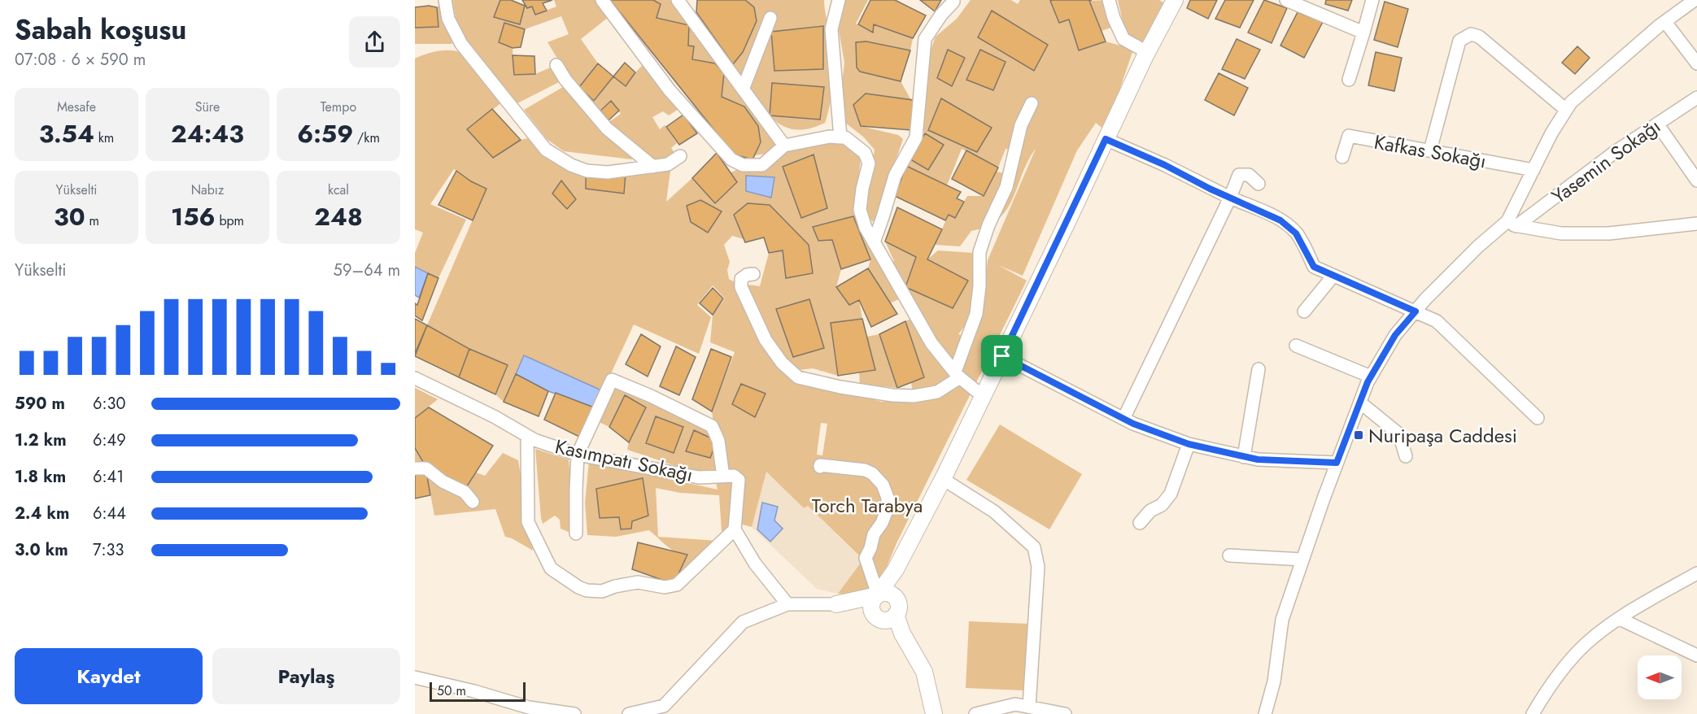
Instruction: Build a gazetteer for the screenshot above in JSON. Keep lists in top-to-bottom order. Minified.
{"streets":{"street":["Kafkas Sokağı","Yasemin Sokağı","Kasımpatı Sokağı"]},"parks":["Torch Tarabya"],"places":{"transit":["Nuripaşa Caddesi"]},"scale_bar":"50 m","north":"left","page":{"heading":["Sabah koşusu","07:08 · 6 × 590 m"],"stats":[["Mesafe","3.54 km"],["Süre","24:43"],["Tempo","6:59 /km"],["Yükselti","30 m"],["Nabız","156 bpm"],["kcal","248"]],"chart":["Yükselti","59–64 m"],"list":[{"name":"590 m","note":"6:30"},{"name":"1.2 km","note":"6:49"},{"name":"1.8 km","note":"6:41"},{"name":"2.4 km","note":"6:44"},{"name":"3.0 km","note":"7:33"}],"buttons":["Kaydet","Paylaş"],"scale":"50 m"}}
